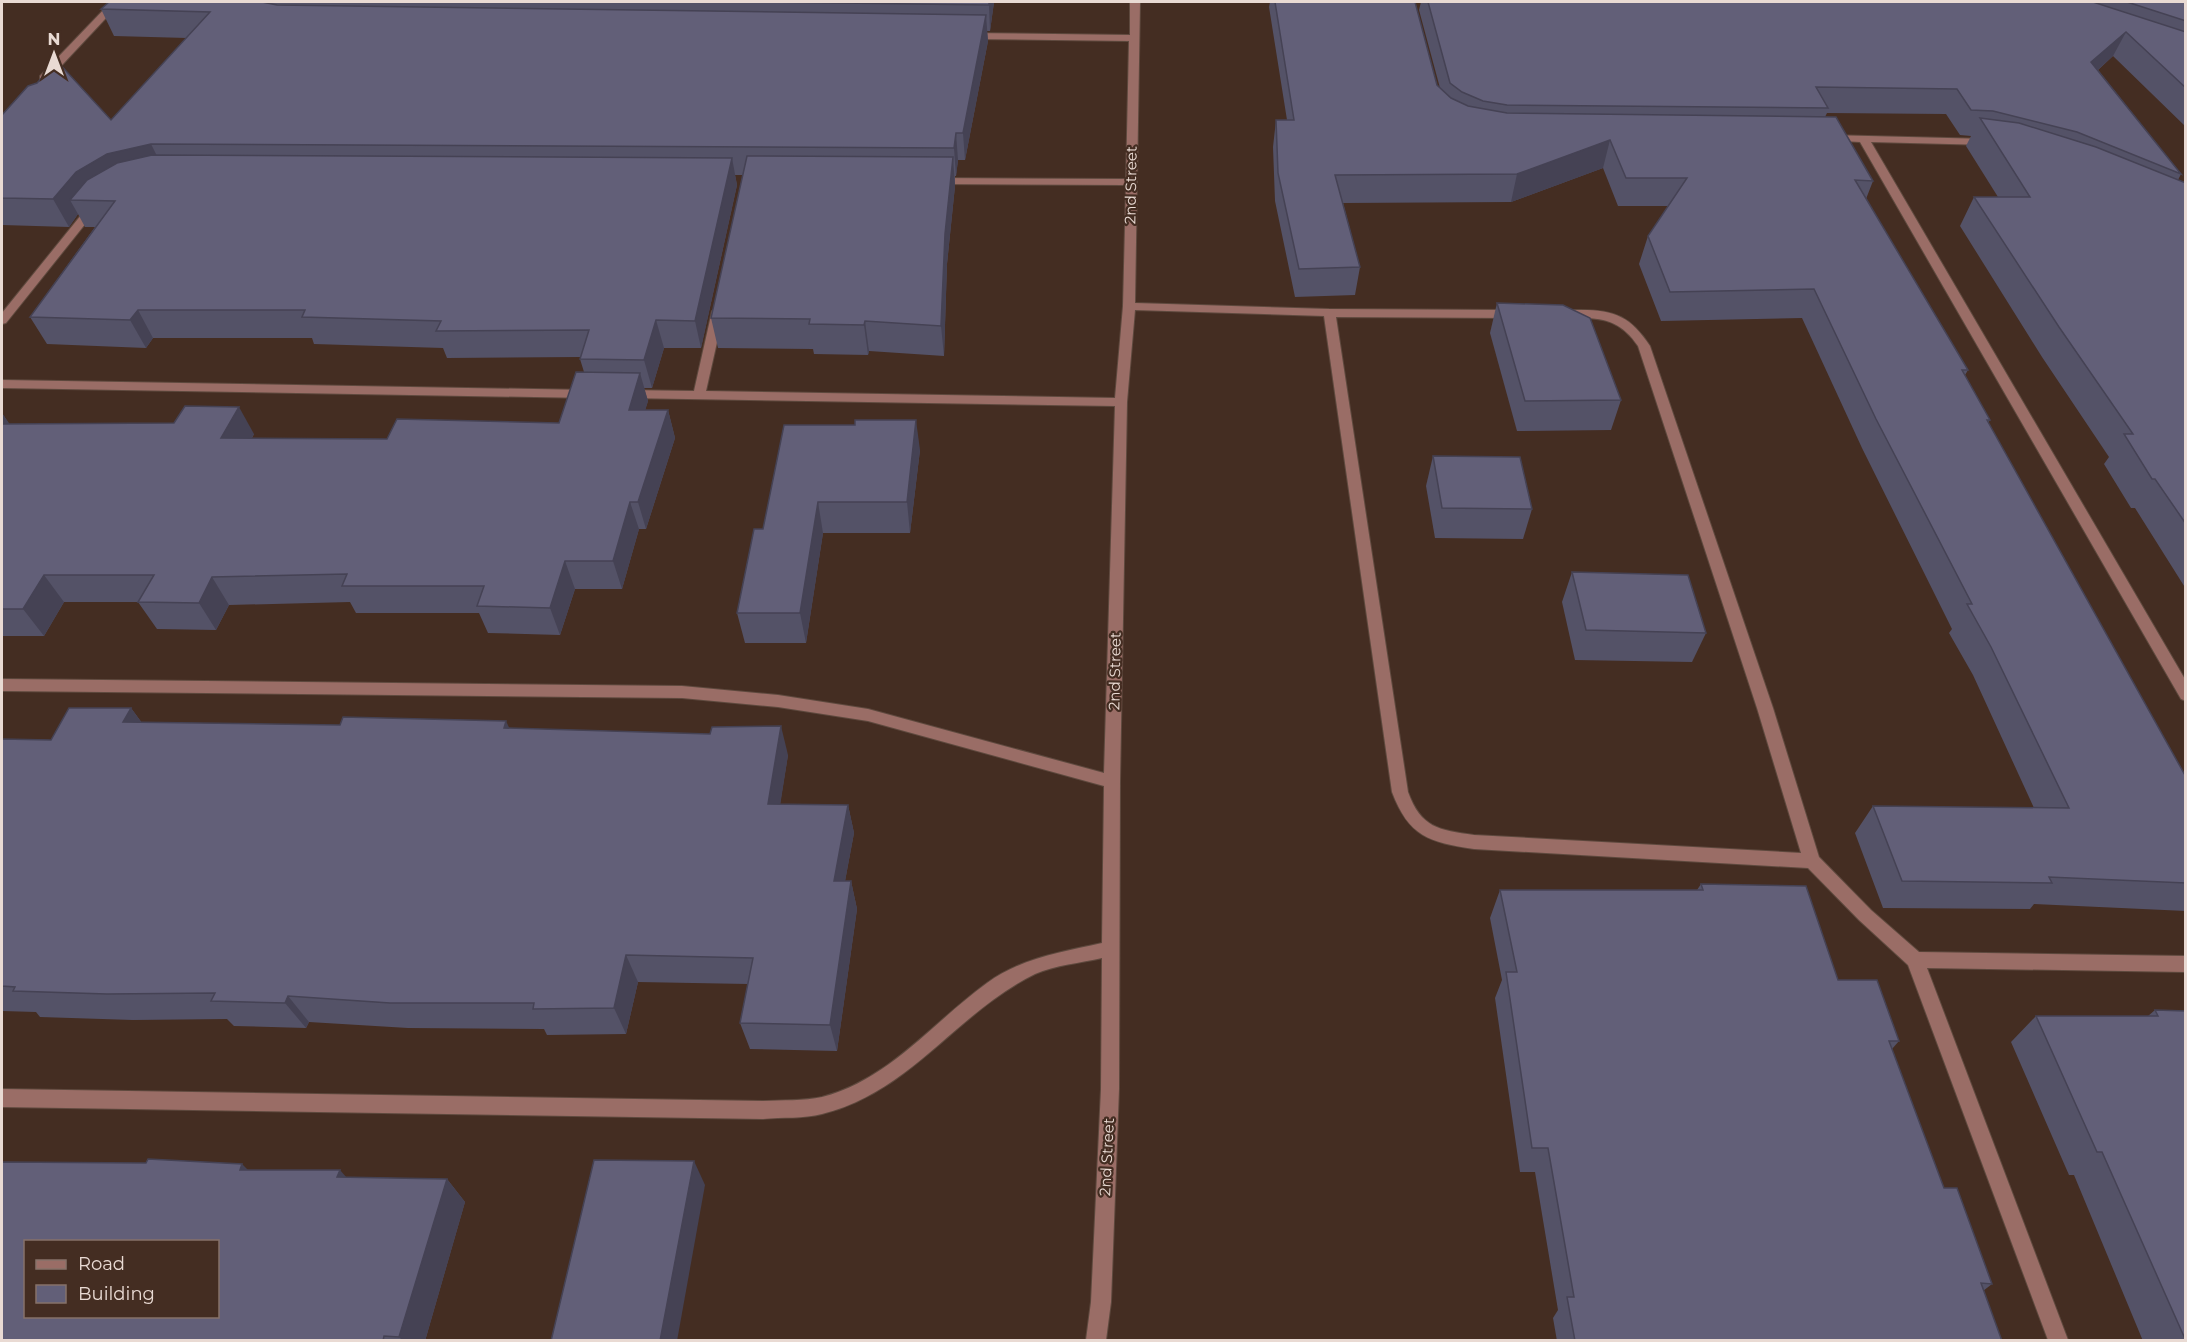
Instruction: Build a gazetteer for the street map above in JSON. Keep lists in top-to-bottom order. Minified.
{"streets":{"street":["2nd Street"]},"legend":["Road","Building"],"north":"top"}
